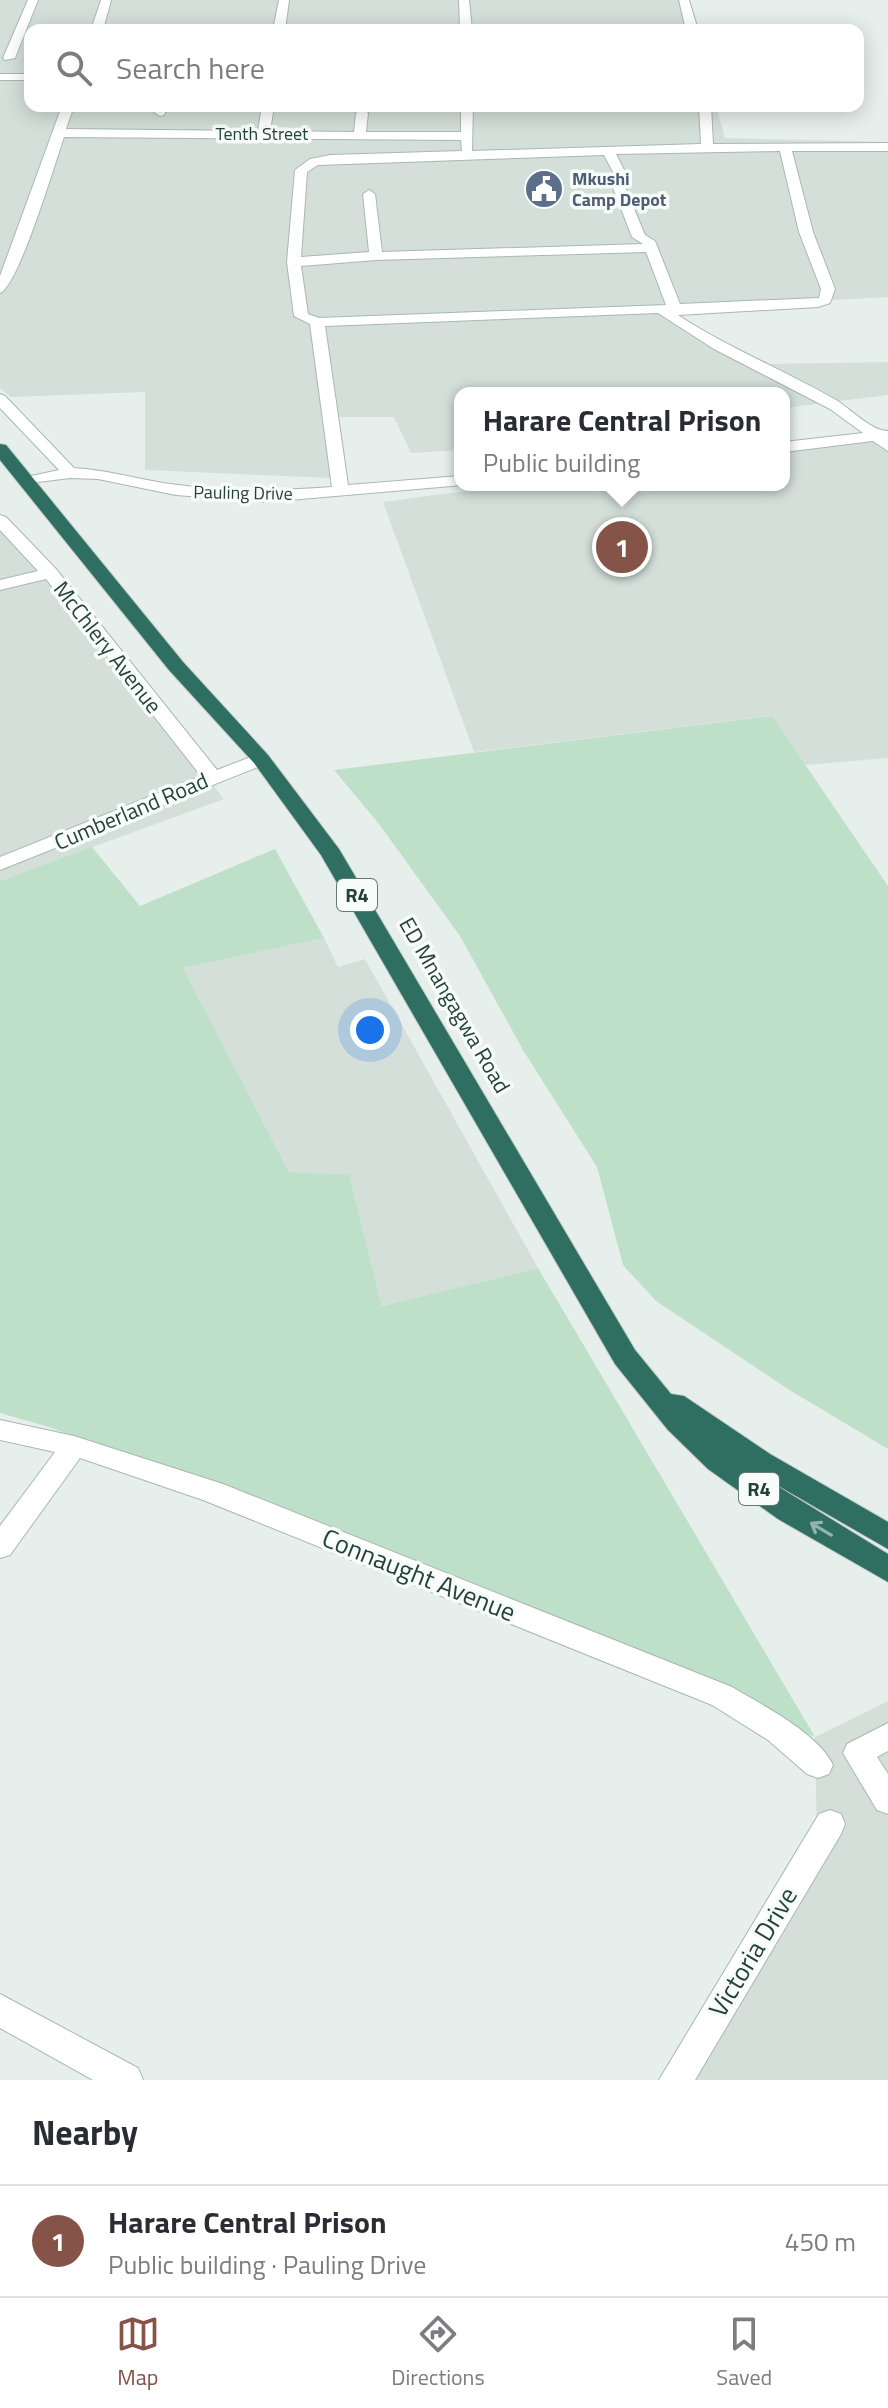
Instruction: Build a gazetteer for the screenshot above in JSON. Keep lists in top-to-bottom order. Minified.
{"streets":{"highway":["R4","ED Mnangagwa Road"],"street":["Tenth Street","Pauling Drive","McChlery Avenue","Cumberland Road","Connaught Avenue","Victoria Drive"]},"crossings":[["Pauling Drive","ED Mnangagwa Road"],["McChlery Avenue","Cumberland Road"],["Cumberland Road","ED Mnangagwa Road"]],"places":{"public building":["Mkushi Camp Depot"]},"page":{"search":"Search here","popup":["Harare Central Prison","Public building"],"pins":"1","heading":"Nearby","list":[{"mark":"1","name":"Harare Central Prison","note":"Public building · Pauling Drive","value":"450 m"}],"nav":["Map","Directions","Saved"]}}
